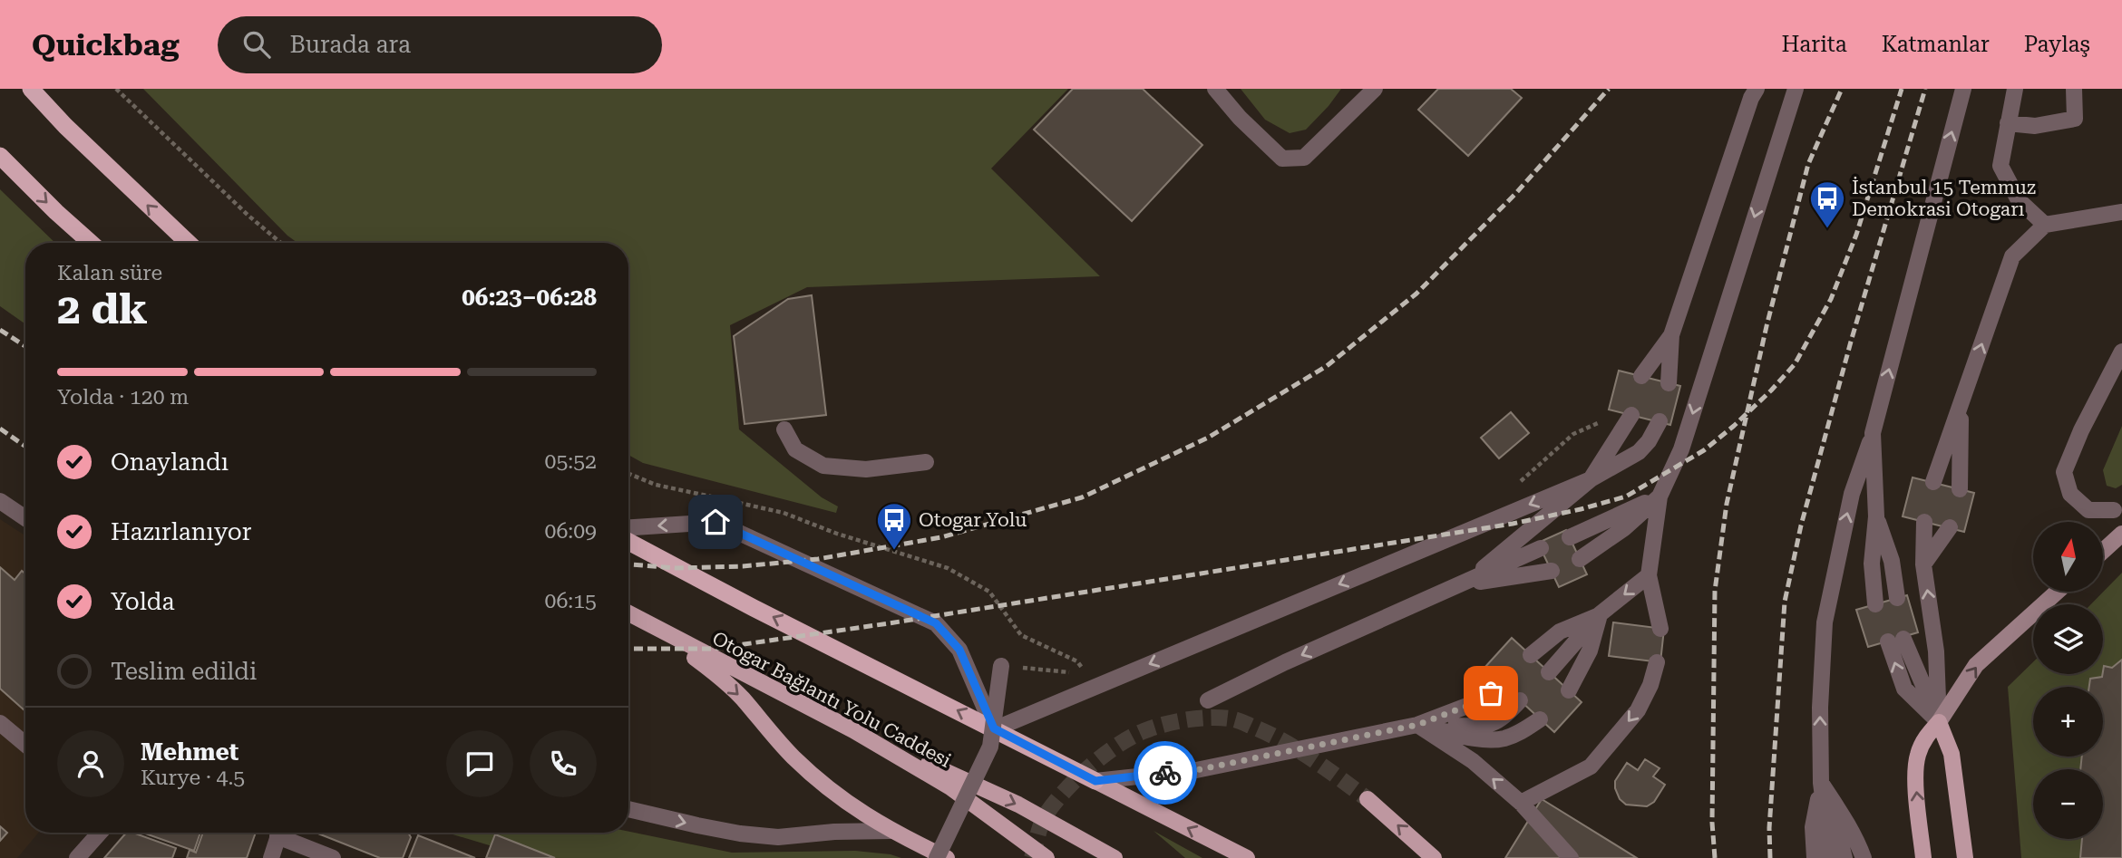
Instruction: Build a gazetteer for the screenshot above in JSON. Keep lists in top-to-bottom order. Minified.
{"streets":{"main road":["Otogar Bağlantı Yolu Caddesi"]},"places":{"bus stop":["İstanbul 15 Temmuz Demokrasi Otogarı","Otogar Yolu"]},"north":"top","page":{"header":"Quickbag","search":"Burada ara","nav":["Harita","Katmanlar","Paylaş"],"heading":["2 dk","Kalan süre","06:23–06:28"],"panel":["Mehmet","Kurye · 4.5"],"bar":"Yolda · 120 m","list":[["Onaylandı","05:52"],["Hazırlanıyor","06:09"],["Yolda","06:15"],"Teslim edildi"],"map_buttons":["+","−"]}}
